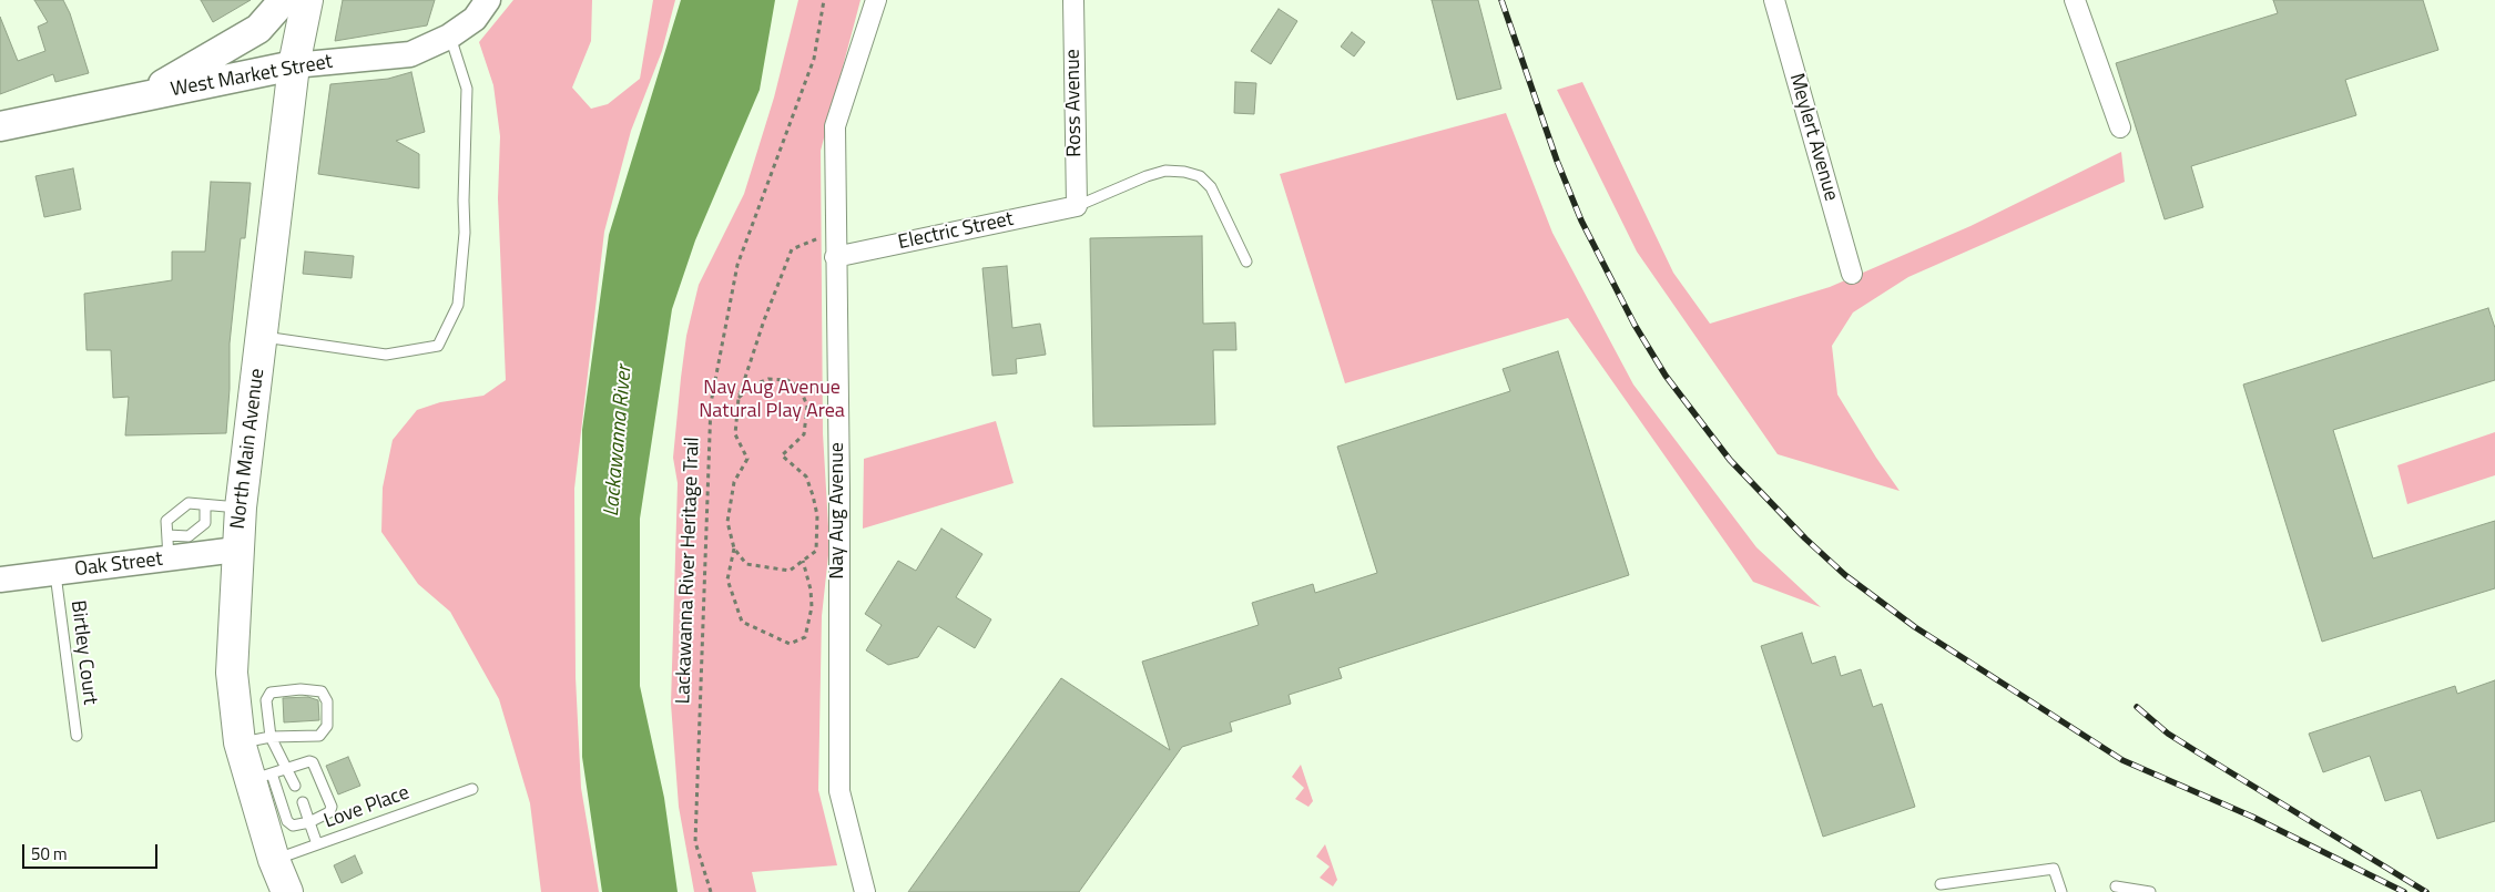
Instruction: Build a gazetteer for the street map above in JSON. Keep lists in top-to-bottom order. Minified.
{"streets":{"main road":["West Market Street","North Main Avenue"],"street":["Ross Avenue","Meylert Avenue","Electric Street","Nay Aug Avenue","Oak Street"],"lane":["Birtley Court","Love Place"],"path":["Lackawanna River Heritage Trail"]},"crossings":[["West Market Street","North Main Avenue"],["Ross Avenue","Electric Street"],["Electric Street","Nay Aug Avenue"],["North Main Avenue","Oak Street"],["North Main Avenue","Love Place"],["Oak Street","Birtley Court"]],"water":["Lackawanna River"],"parks":["Nay Aug Avenue Natural Play Area"],"scale_bar":"50 m"}
